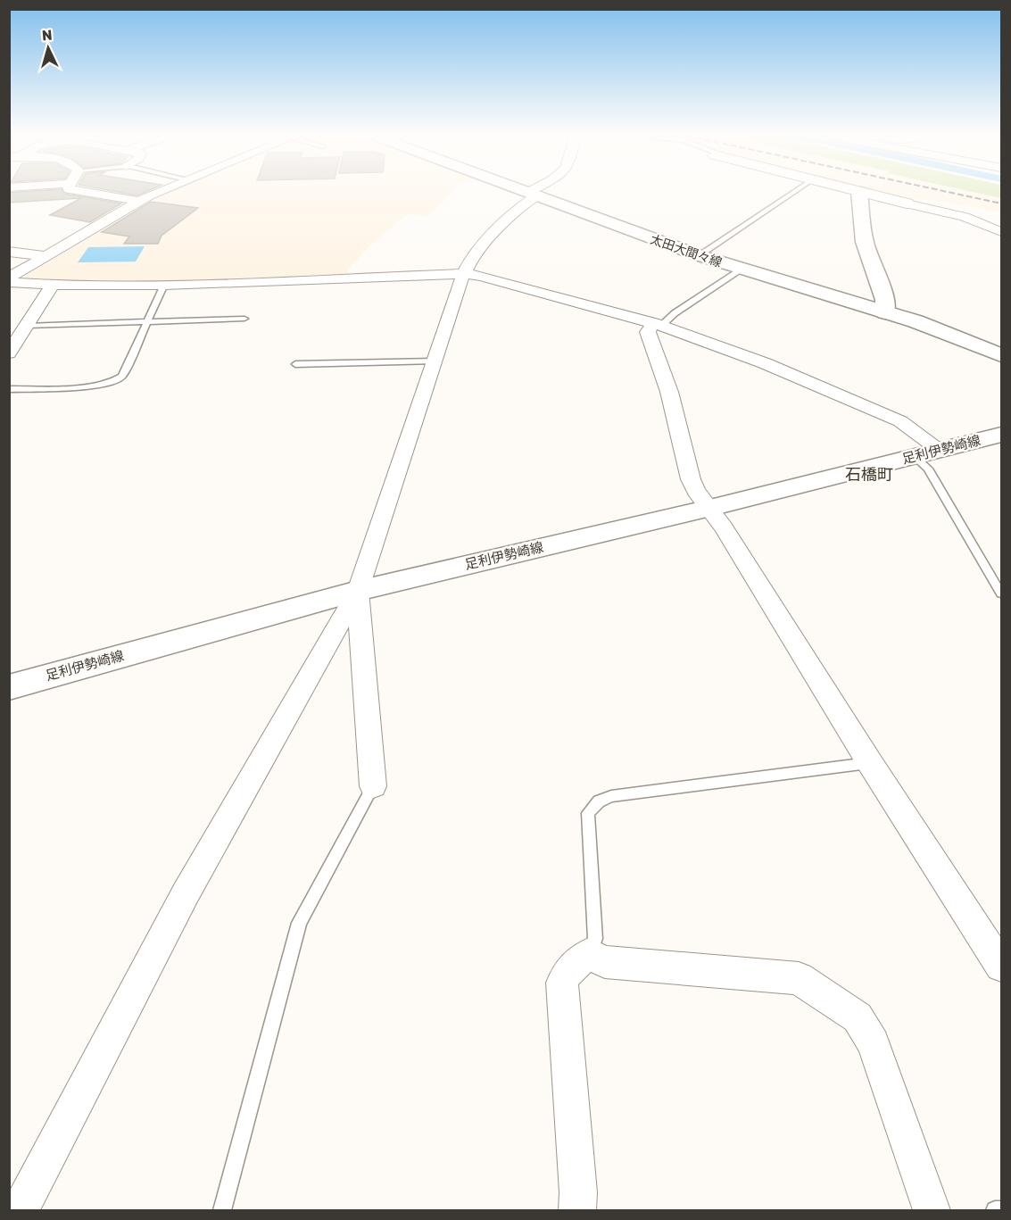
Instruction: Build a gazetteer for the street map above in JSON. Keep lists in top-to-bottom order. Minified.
{"streets":{"main road":["太田大間々線","足利伊勢崎線"]},"districts":["石橋町"],"north":"top"}
